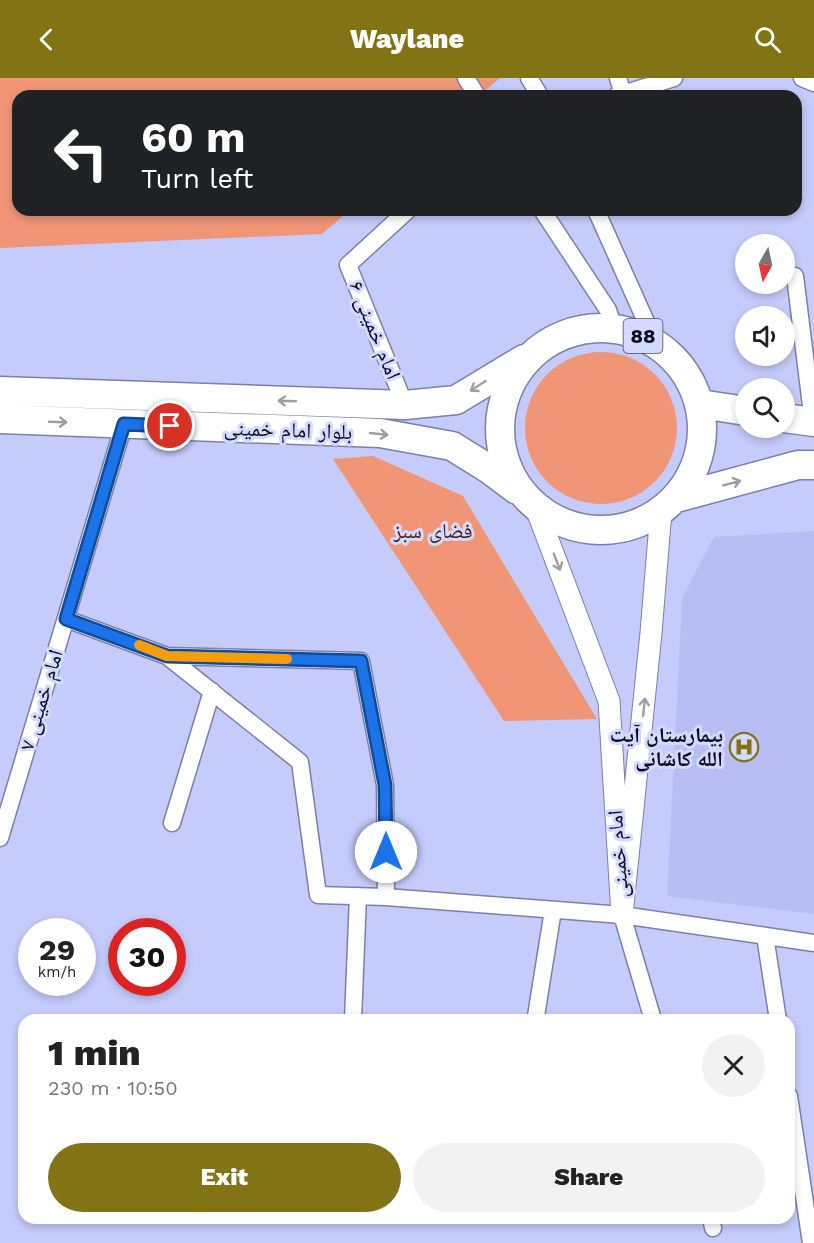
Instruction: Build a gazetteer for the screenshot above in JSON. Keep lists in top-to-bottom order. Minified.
{"streets":{"highway":["88","بلوار امام خمینی"],"street":["امام خمینی ۶","امام خمینی ۷","امام خمینی"]},"crossings":[["امام خمینی ۶","بلوار امام خمینی"],["88","بلوار امام خمینی"],["88","امام خمینی"],["بلوار امام خمینی","امام خمینی ۷"],["بلوار امام خمینی","امام خمینی"]],"parks":["فضای سبز"],"places":{"hospital":["بیمارستان آیت الله کاشانی"]},"north":"bottom","page":{"header":"Waylane","turn":["60 m","Turn left"],"speed":"29 km/h","limit":"30","heading":["1 min","230 m · 10:50"],"buttons":["Exit","Share"]}}
